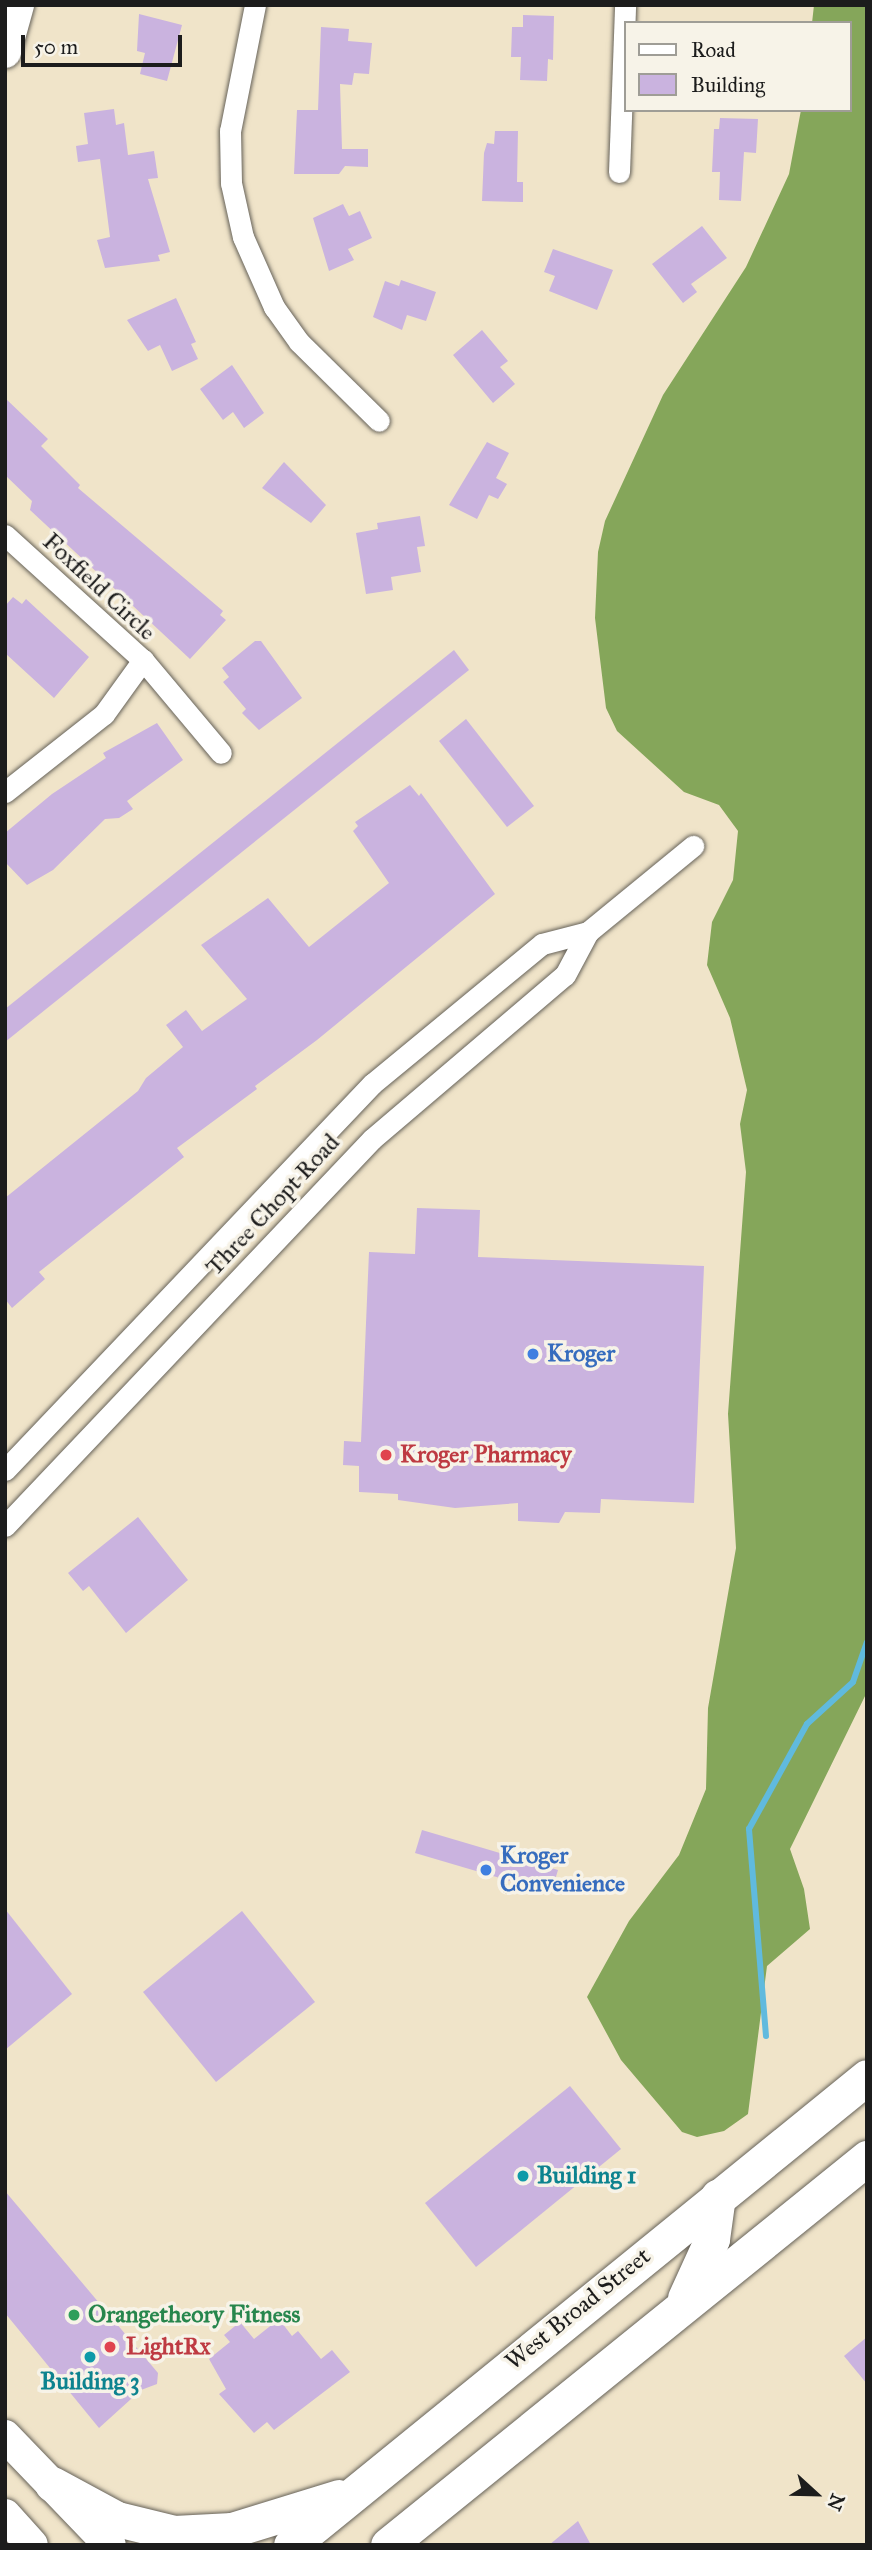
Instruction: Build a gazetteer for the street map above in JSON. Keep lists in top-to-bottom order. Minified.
{"streets":{"main road":["West Broad Street"],"street":["Foxfield Circle","Three Chopt Road"]},"places":["Kroger","Kroger Pharmacy","Kroger Convenience","Building 1","Orangetheory Fitness","LightRx","Building 3"],"legend":["Road","Building"],"scale_bar":"50 m","north":"right"}
